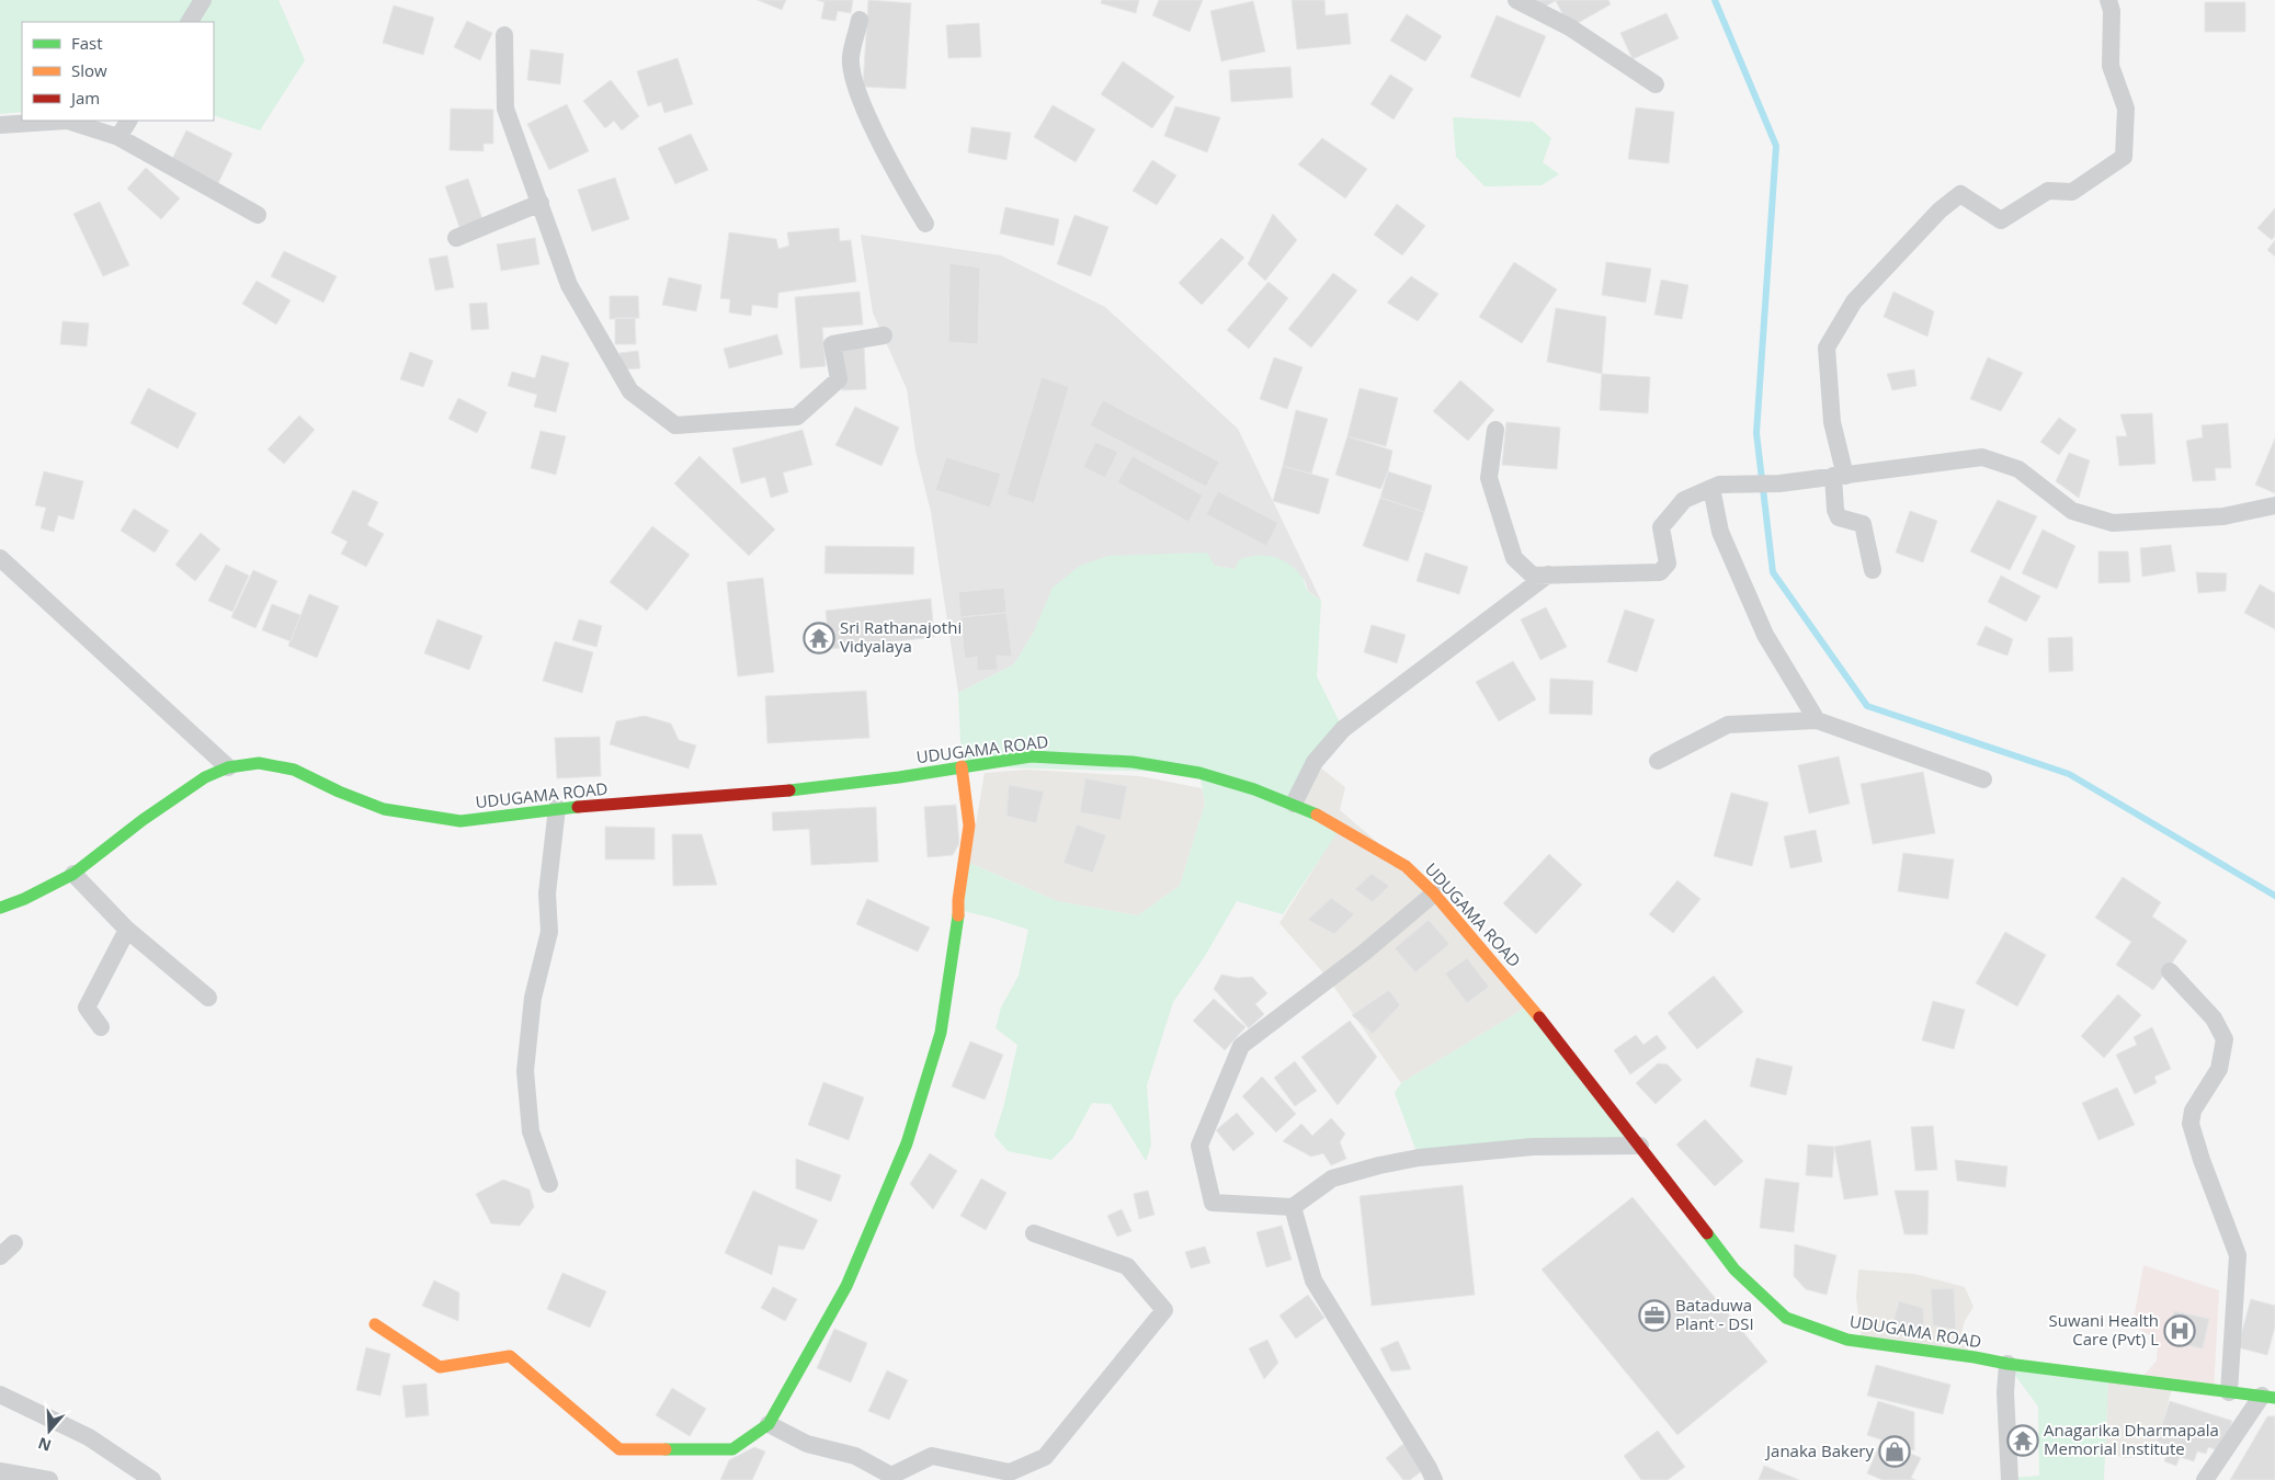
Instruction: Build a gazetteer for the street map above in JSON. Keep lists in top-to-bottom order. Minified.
{"streets":{"main road":["UDUGAMA ROAD"]},"places":{"temple":["Sri Rathanajothi Vidyalaya","Anagarika Dharmapala Memorial Institute"],"office":["Bataduwa Plant - DSI"],"hospital":["Suwani Health Care (Pvt) L"],"shop":["Janaka Bakery"]},"legend":["Fast","Slow","Jam"],"north":"bottom"}
